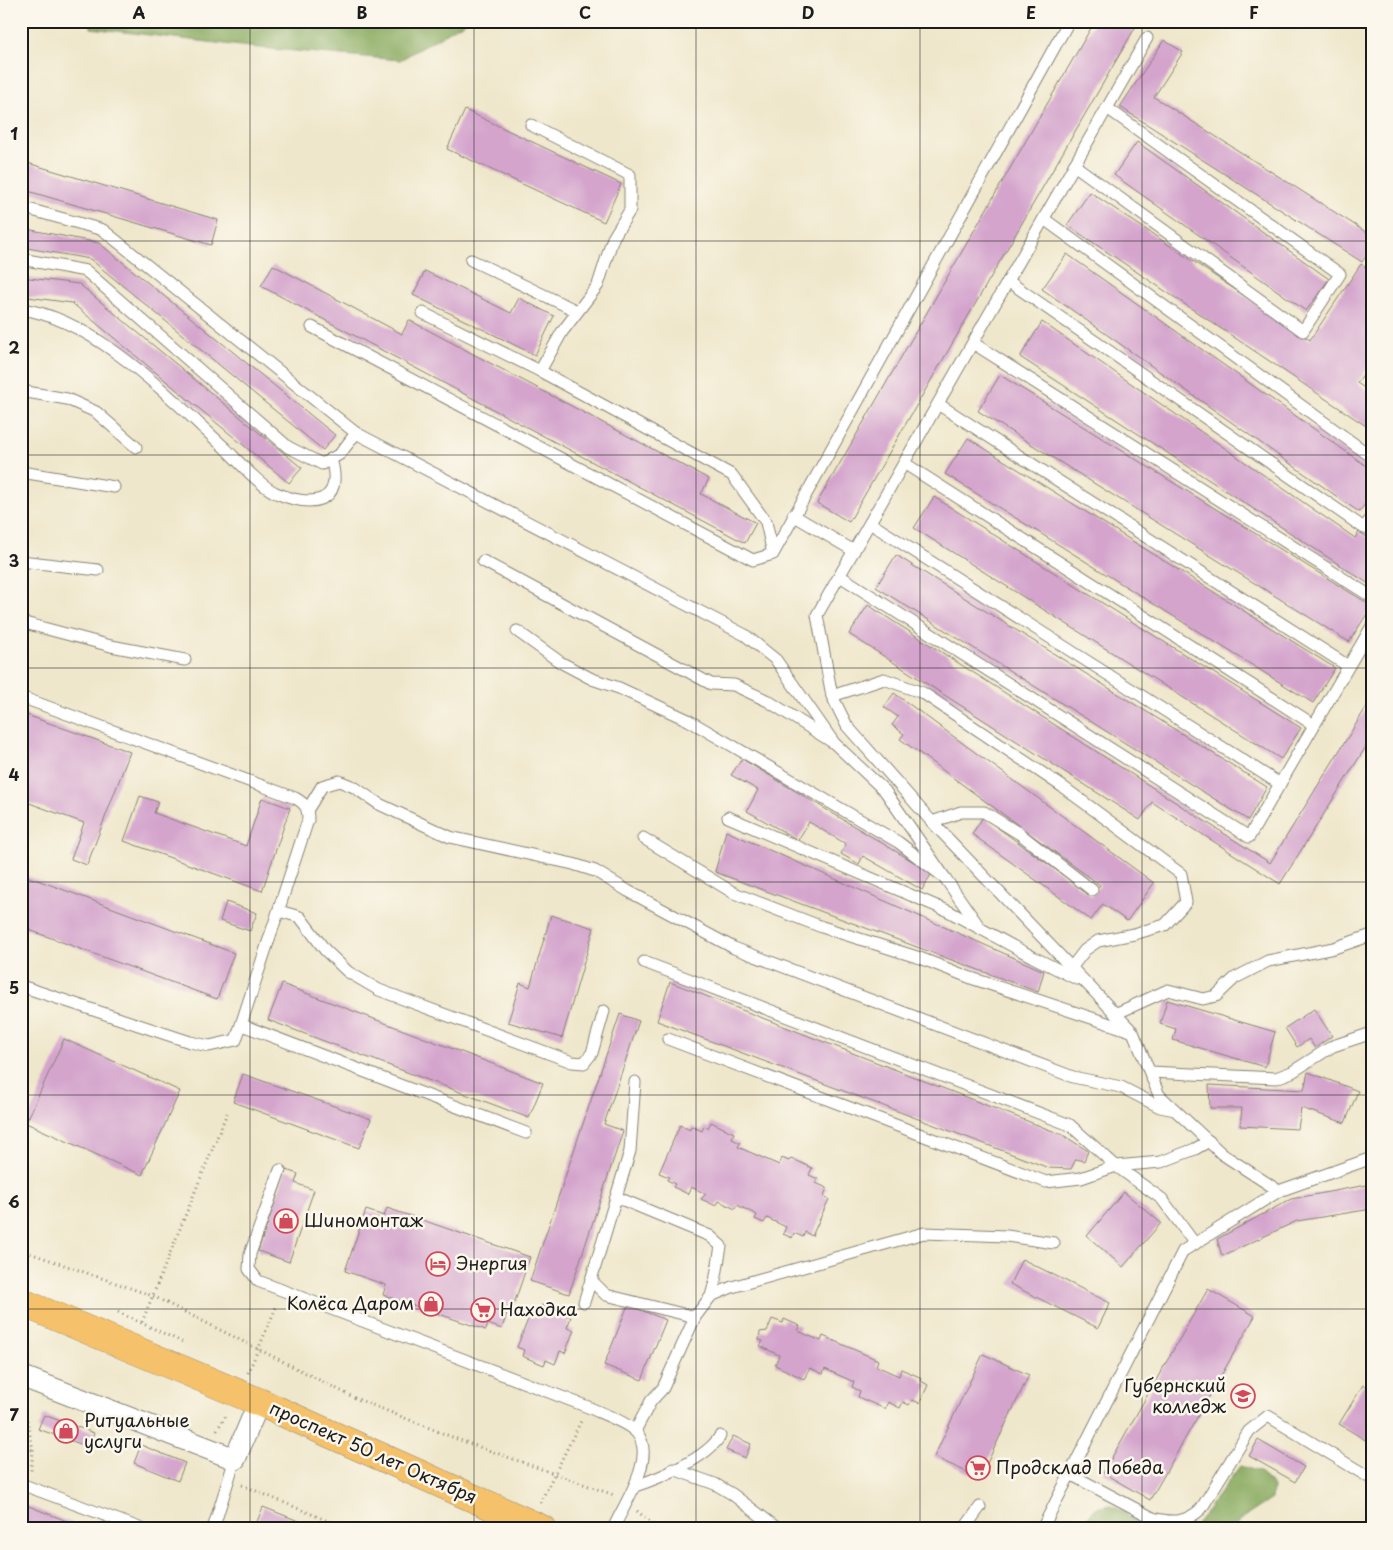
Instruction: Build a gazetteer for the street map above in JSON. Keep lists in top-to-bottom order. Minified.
{"streets":{"main road":["проспект 50 лет Октября"]},"places":{"shop":["Шиномонтаж","Колёса Даром","Ритуальные услуги"],"hotel":["Энергия"],"supermarket":["Находка","Продсклад Победа"],"school or university":["Губернский колледж"]},"grid":{"columns":["A","B","C","D","E","F"],"rows":["1","2","3","4","5","6","7"]}}
